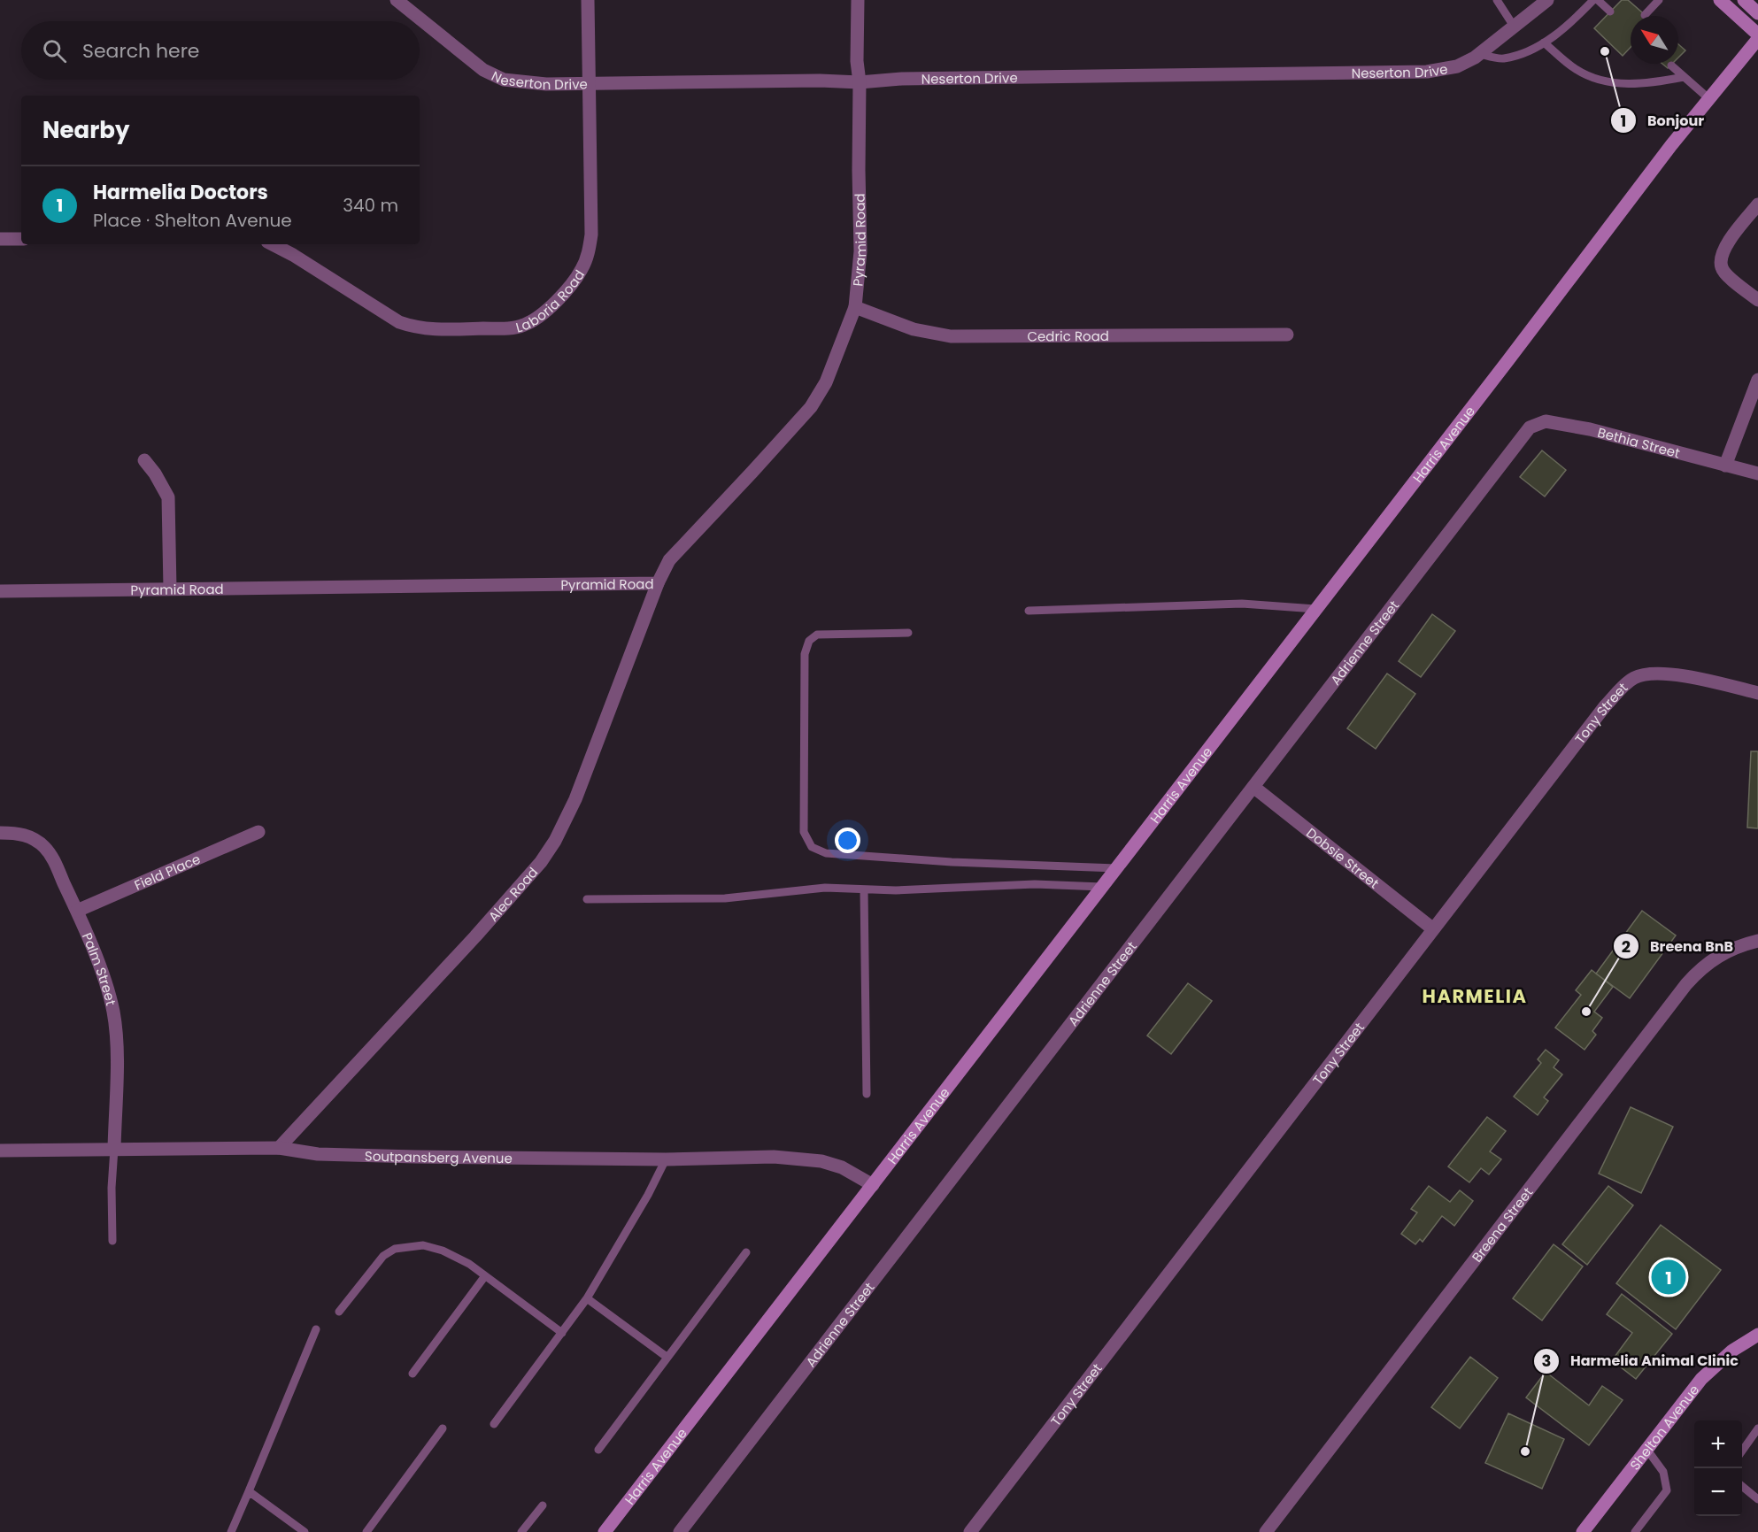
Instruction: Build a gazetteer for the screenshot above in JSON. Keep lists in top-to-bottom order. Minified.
{"streets":{"main road":["Harris Avenue","Shelton Avenue"],"street":["Neserton Drive","Pyramid Road","Laboria Road","Cedric Road","Bethia Street","Adrienne Street","Tony Street","Dobsie Street","Field Place","Alec Road","Palm Street","Soutpansberg Avenue","Breena Street"]},"crossings":[["Neserton Drive","Pyramid Road"],["Neserton Drive","Laboria Road"],["Pyramid Road","Cedric Road"],["Pyramid Road","Alec Road"],["Bethia Street","Adrienne Street"],["Harris Avenue","Soutpansberg Avenue"],["Adrienne Street","Dobsie Street"],["Tony Street","Dobsie Street"],["Field Place","Palm Street"],["Alec Road","Soutpansberg Avenue"],["Palm Street","Soutpansberg Avenue"]],"districts":["HARMELIA"],"places":["Bonjour","Breena BnB","Harmelia Animal Clinic"],"north":"top left","page":{"search":"Search here","heading":"Nearby","list":[{"mark":"1","name":"Harmelia Doctors","note":"Place · Shelton Avenue","value":"340 m"}],"pins":"1","map_buttons":["+","−"]}}
